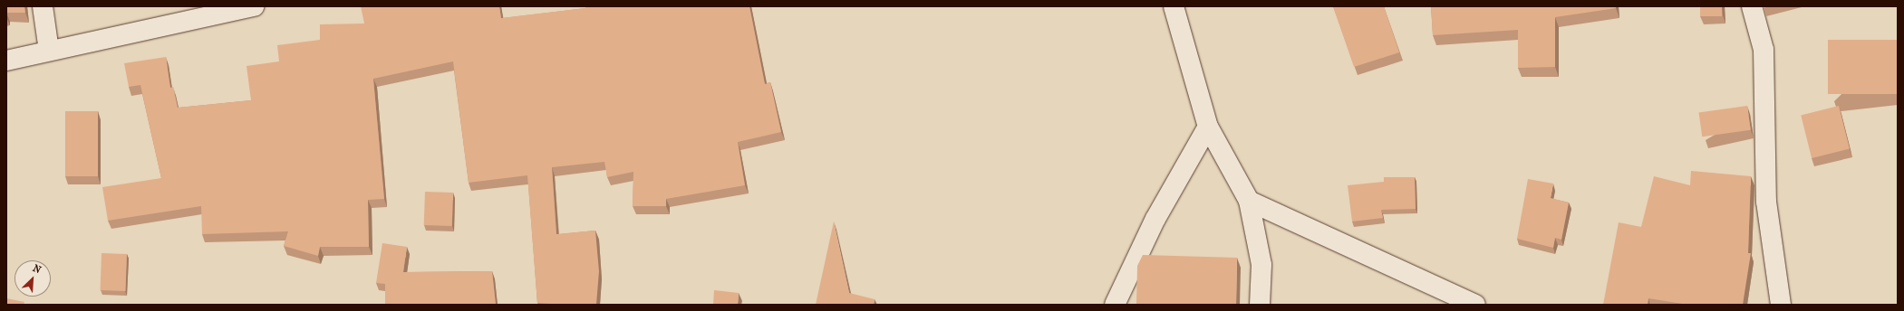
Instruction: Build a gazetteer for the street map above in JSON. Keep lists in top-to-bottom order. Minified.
{"north":"top right"}
